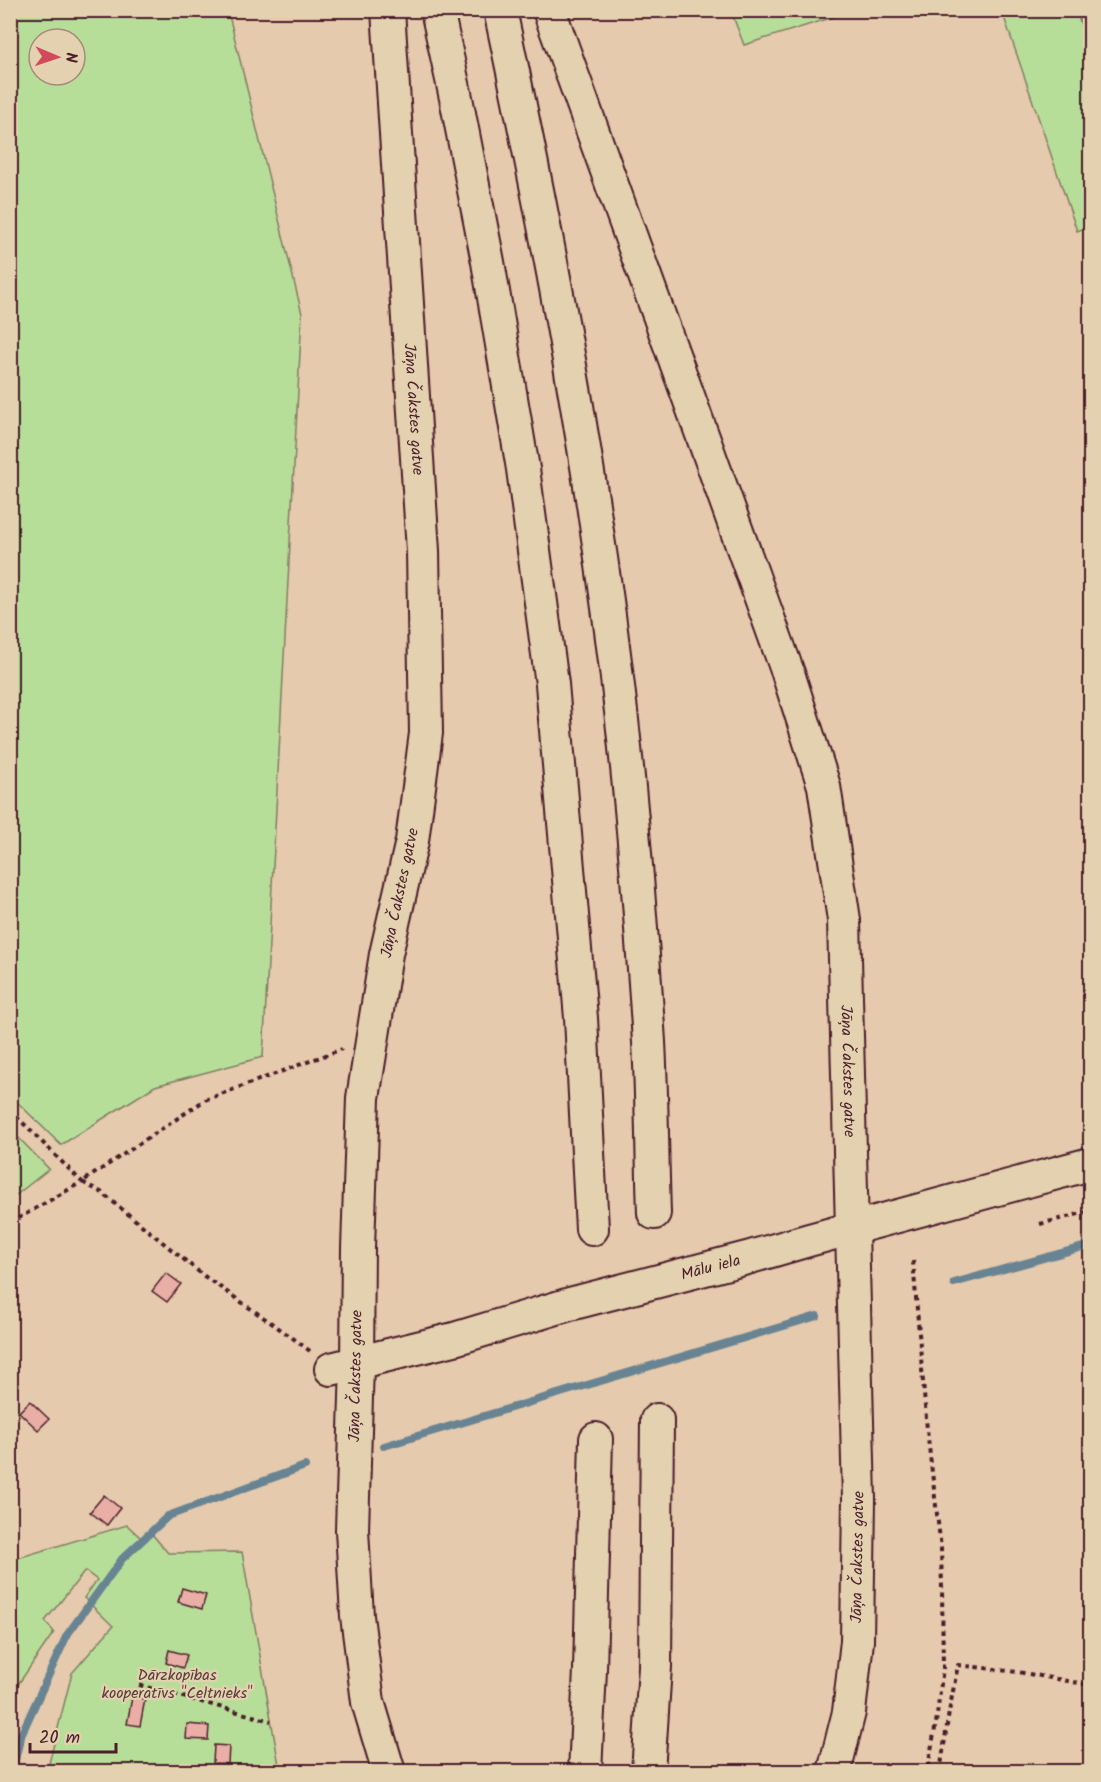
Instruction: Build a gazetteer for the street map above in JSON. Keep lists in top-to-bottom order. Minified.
{"streets":{"street":["Jāņa Čakstes gatve","Mālu iela"]},"crossings":[["Jāņa Čakstes gatve","Mālu iela"]],"parks":["Dārzkopības kooperatīvs \"Celtnieks\""],"scale_bar":"20 m","north":"right"}
